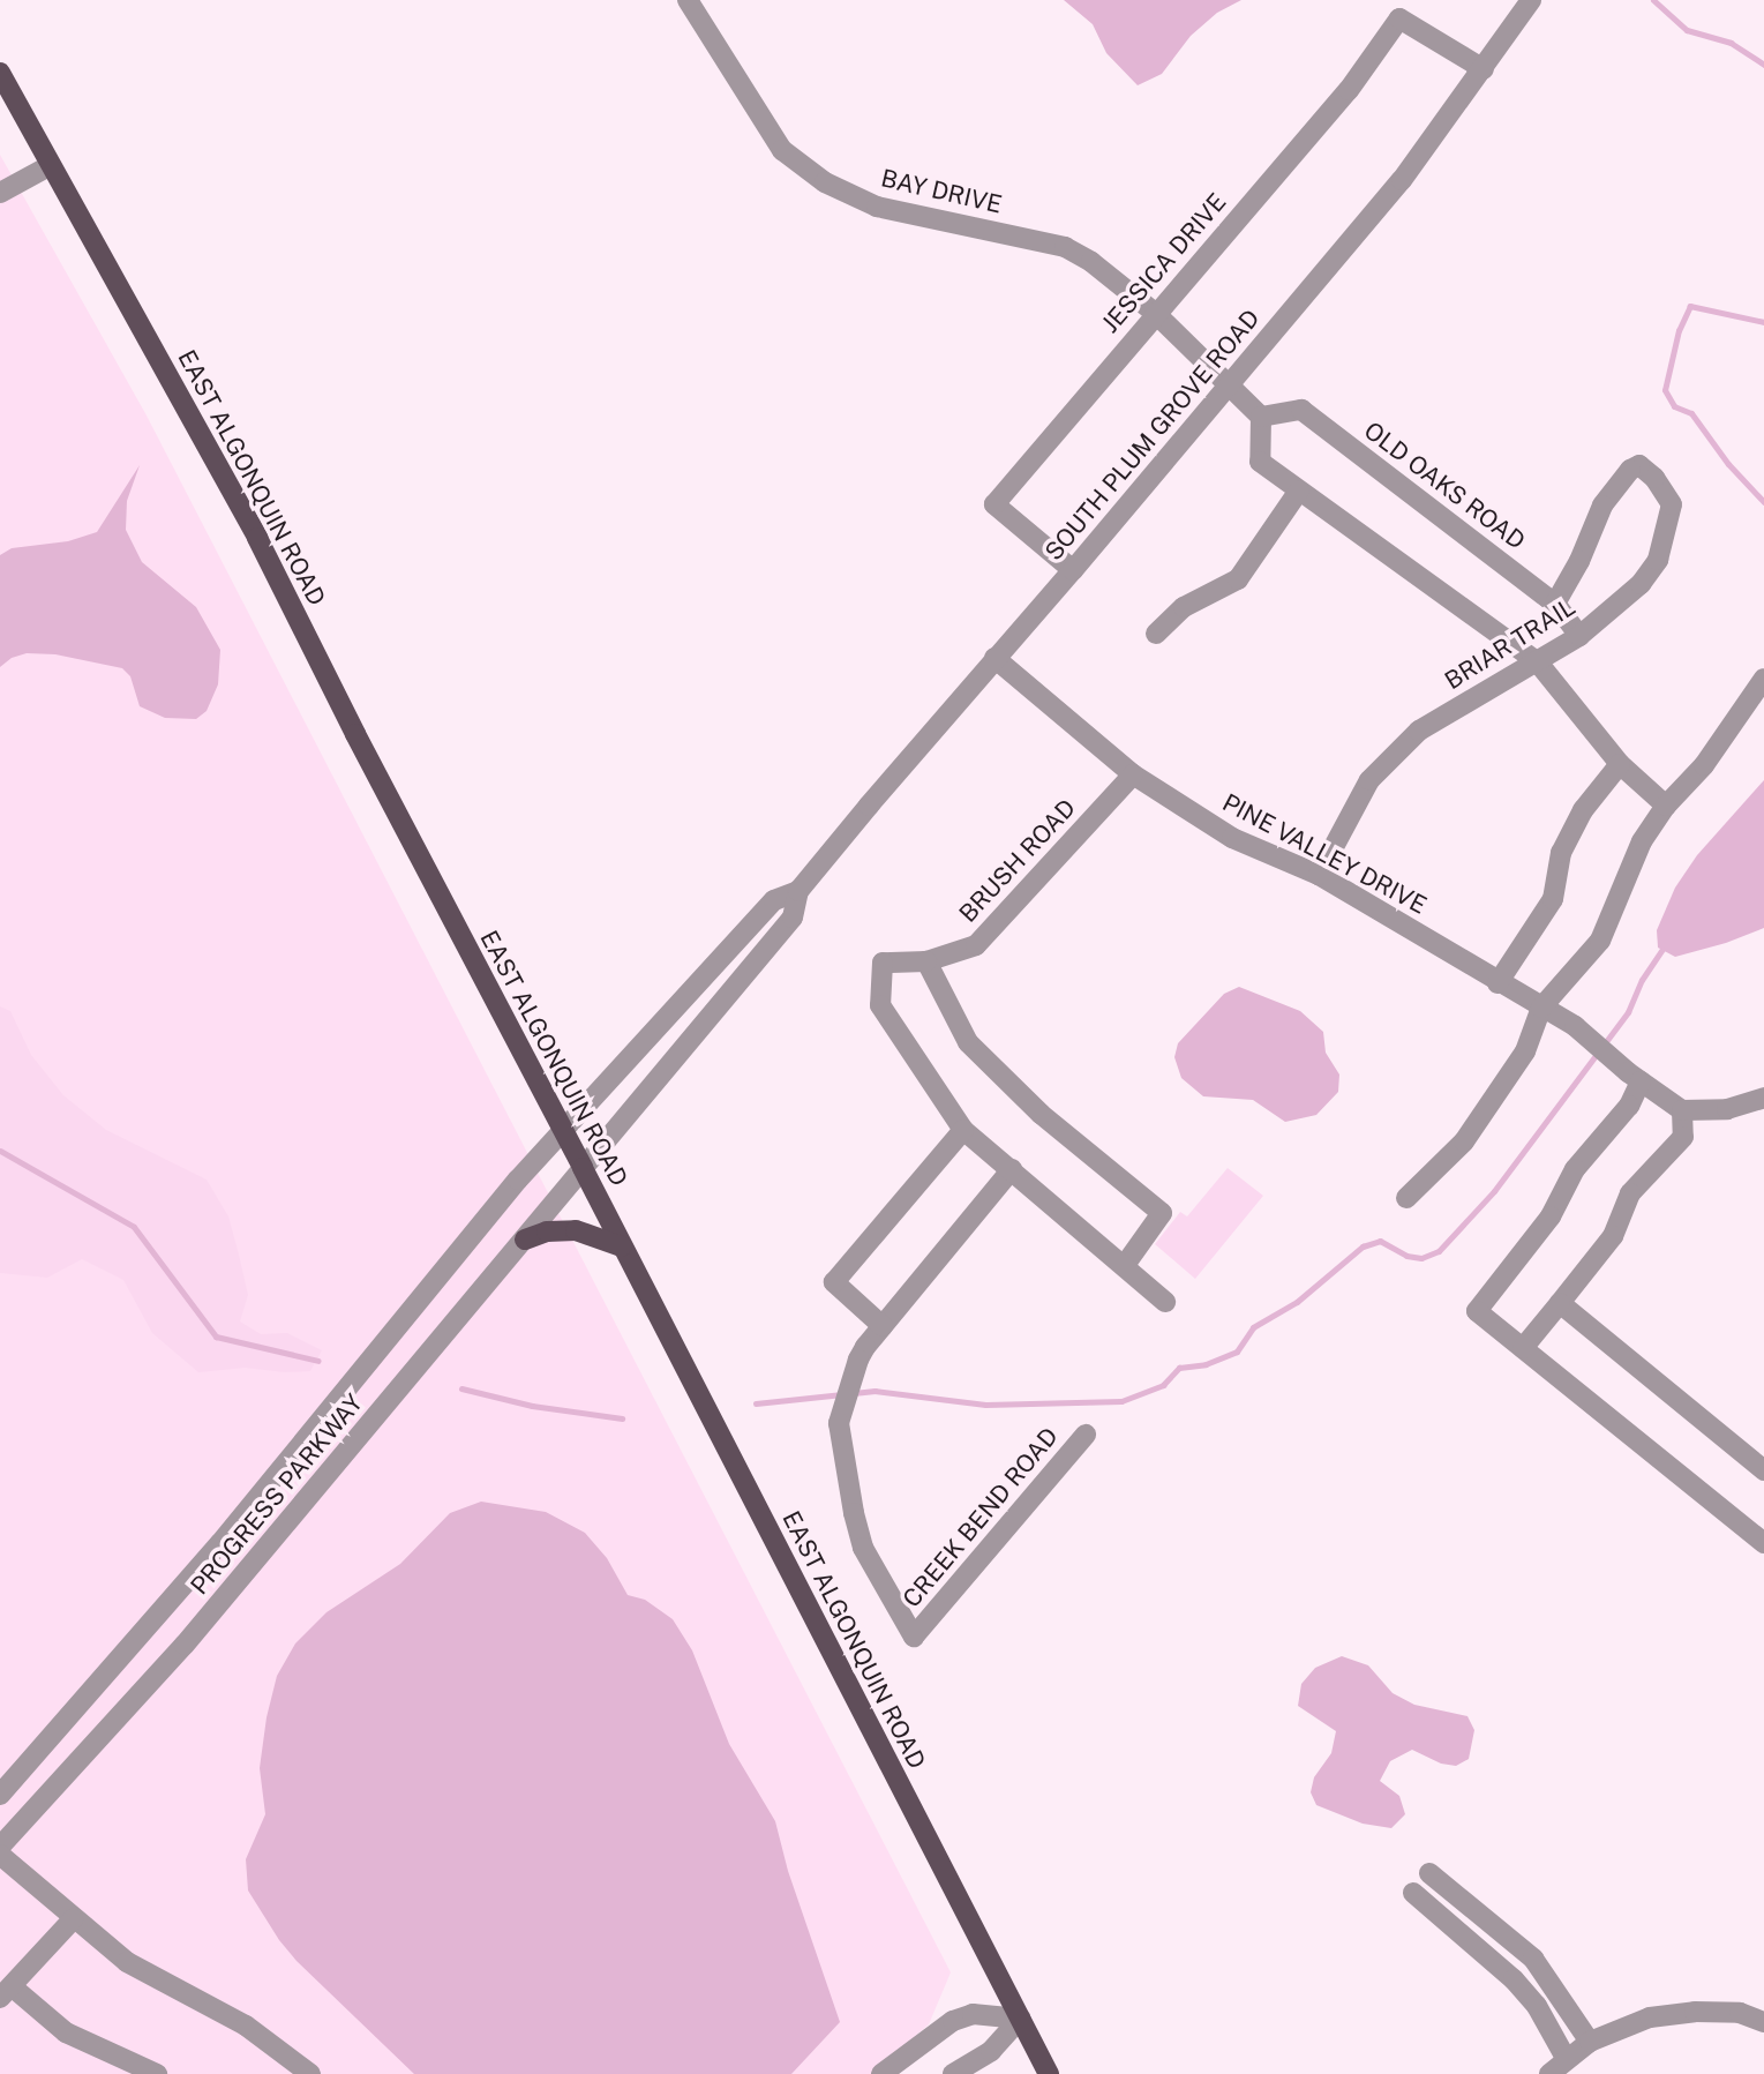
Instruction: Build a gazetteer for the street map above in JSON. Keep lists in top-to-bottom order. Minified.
{"streets":{"main road":["EAST ALGONQUIN ROAD"],"street":["BAY DRIVE","JESSICA DRIVE","SOUTH PLUM GROVE ROAD","OLD OAKS ROAD","BRIAR TRAIL","PINE VALLEY DRIVE","BRUSH ROAD","PROGRESS PARKWAY","CREEK BEND ROAD"]},"crossings":[["BAY DRIVE","JESSICA DRIVE"],["BAY DRIVE","SOUTH PLUM GROVE ROAD"],["JESSICA DRIVE","SOUTH PLUM GROVE ROAD"],["SOUTH PLUM GROVE ROAD","EAST ALGONQUIN ROAD"],["SOUTH PLUM GROVE ROAD","PINE VALLEY DRIVE"],["SOUTH PLUM GROVE ROAD","PROGRESS PARKWAY"],["EAST ALGONQUIN ROAD","PROGRESS PARKWAY"],["OLD OAKS ROAD","BRIAR TRAIL"],["BRIAR TRAIL","PINE VALLEY DRIVE"],["PINE VALLEY DRIVE","BRUSH ROAD"]]}
